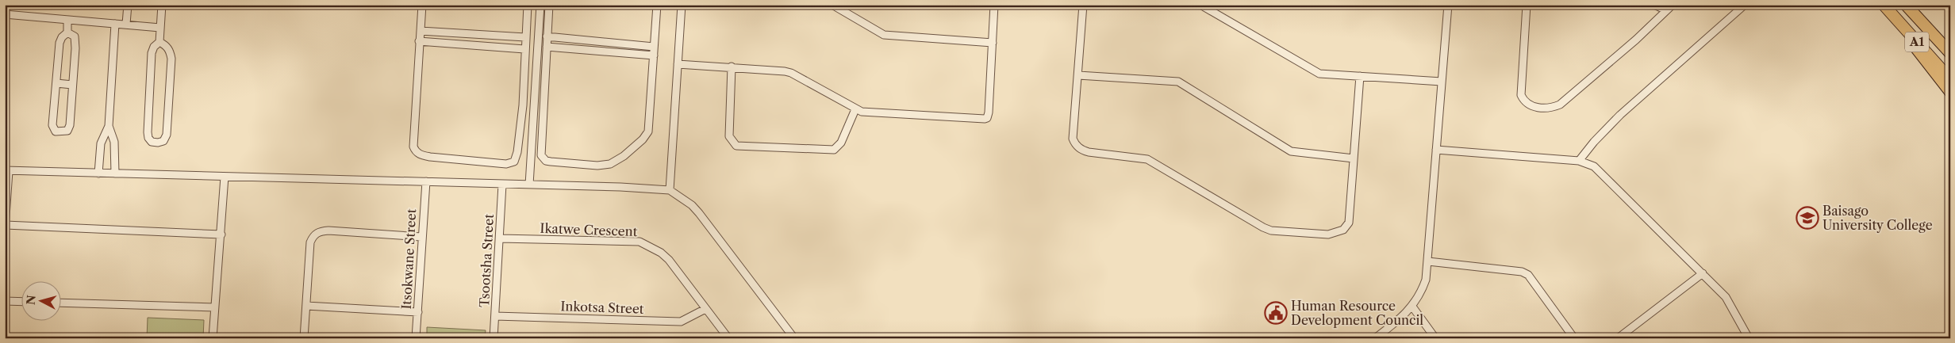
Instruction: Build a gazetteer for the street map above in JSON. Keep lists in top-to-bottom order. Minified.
{"streets":{"main road":["A1"],"street":["Ikatwe Crescent","Itsokwane Street","Tsootsha Street","Inkotsa Street"]},"crossings":[["Ikatwe Crescent","Tsootsha Street"],["Ikatwe Crescent","Inkotsa Street"],["Tsootsha Street","Inkotsa Street"]],"places":{"school or university":["Baisago University College"],"public building":["Human Resource Development Council"]},"north":"left"}
